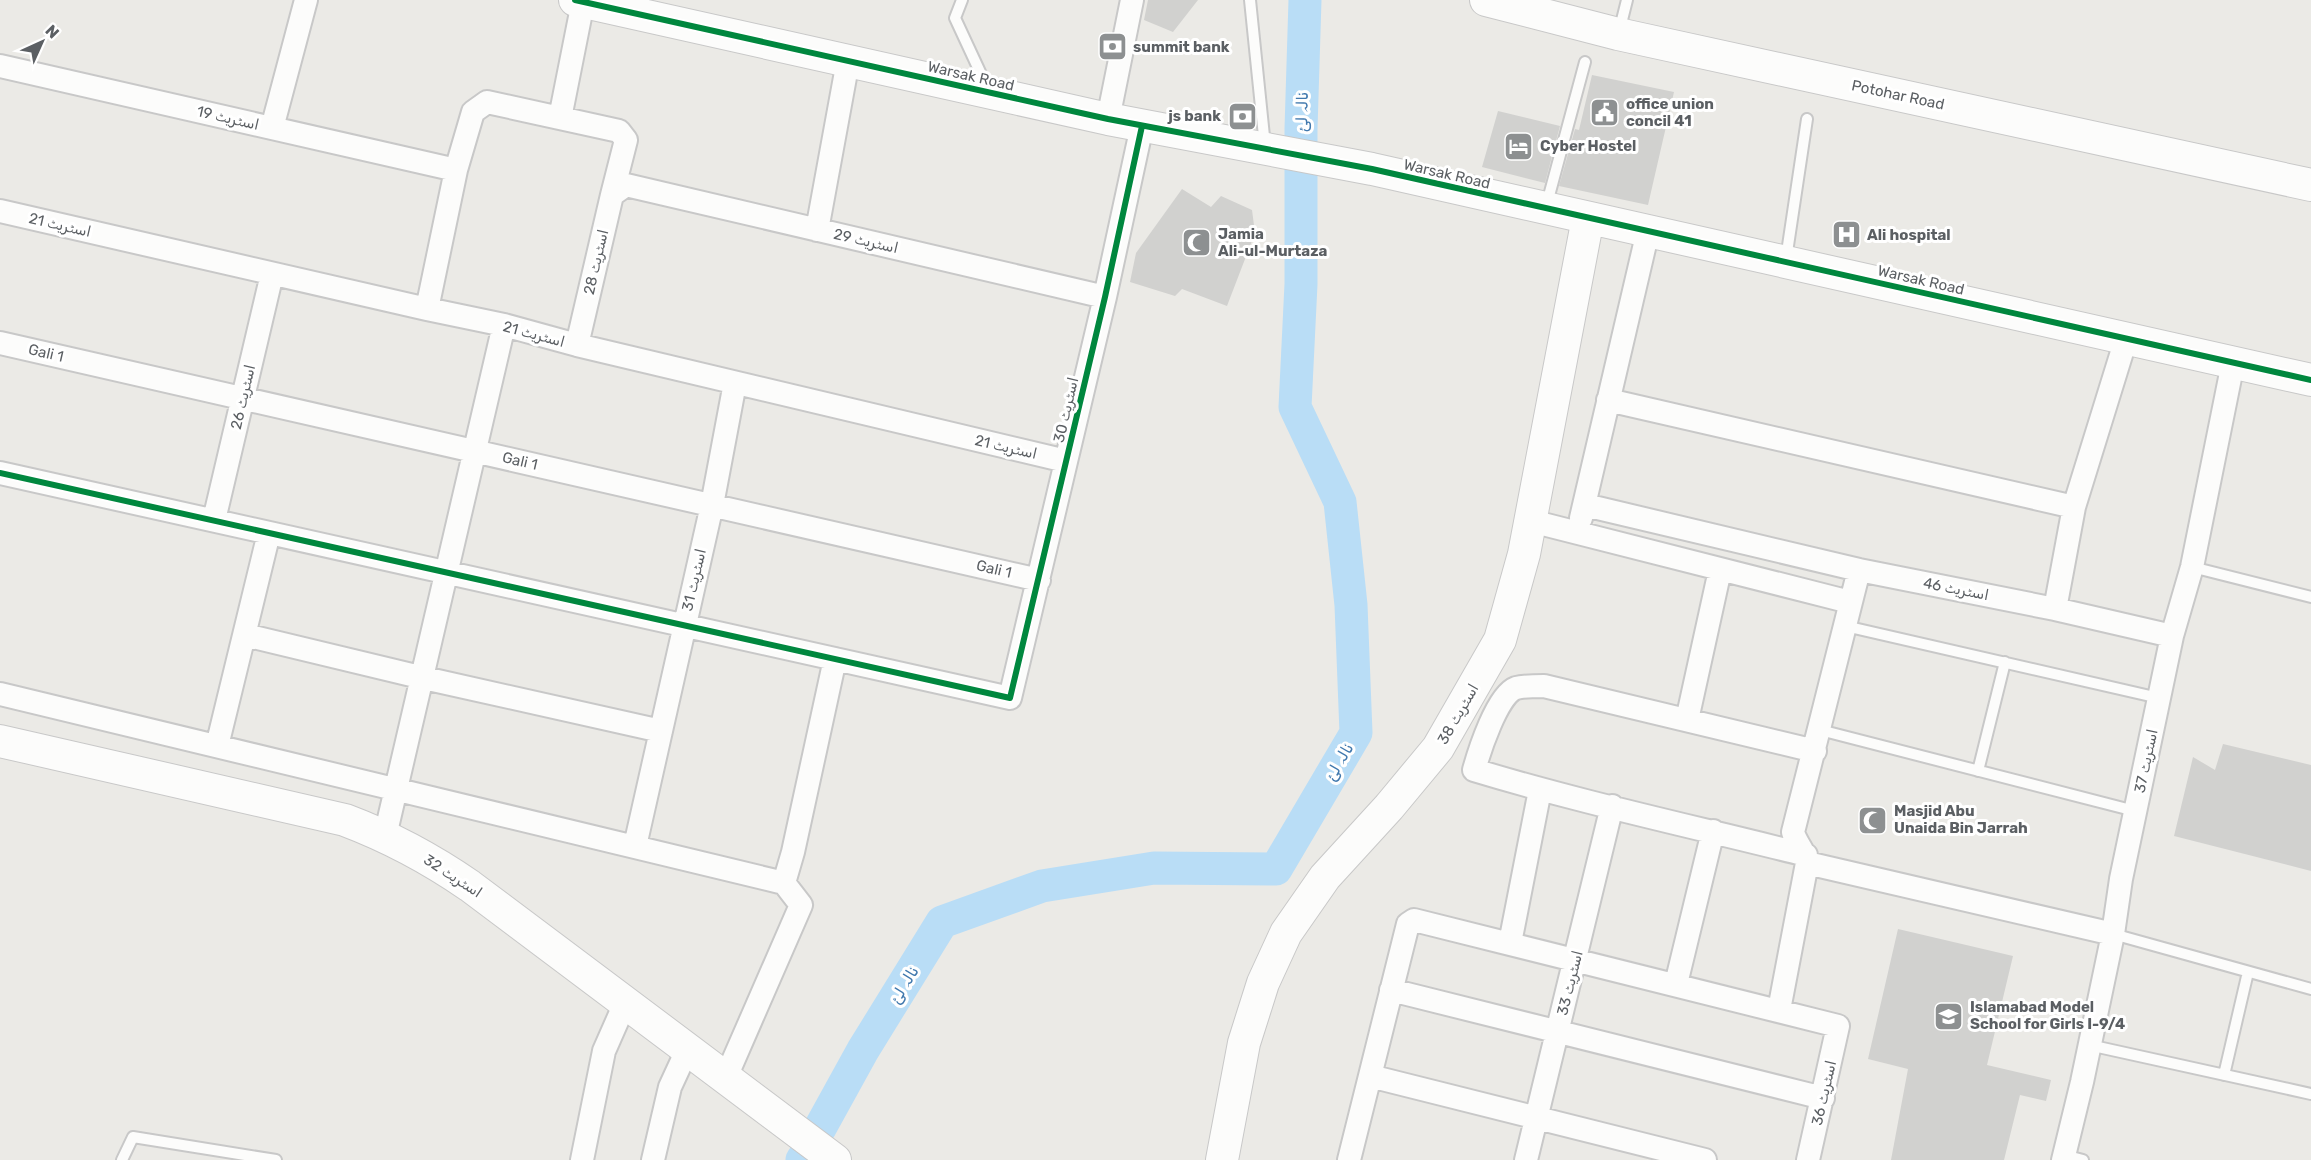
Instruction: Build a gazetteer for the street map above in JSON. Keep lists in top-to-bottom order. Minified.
{"streets":{"street":["Warsak Road","Potohar Road","اسٹریٹ 19","اسٹریٹ 21","اسٹریٹ 29","اسٹریٹ 28","Gali 1","اسٹریٹ 26","اسٹریٹ 30","اسٹریٹ 31","اسٹریٹ 46","اسٹریٹ 38","اسٹریٹ 37","اسٹریٹ 32","اسٹریٹ 33","اسٹریٹ 36"]},"crossings":[["Warsak Road","اسٹریٹ 30"],["Warsak Road","اسٹریٹ 38"],["Warsak Road","اسٹریٹ 37"],["اسٹریٹ 21","اسٹریٹ 28"],["اسٹریٹ 21","اسٹریٹ 26"],["اسٹریٹ 21","اسٹریٹ 30"],["اسٹریٹ 21","اسٹریٹ 31"],["اسٹریٹ 29","اسٹریٹ 28"],["اسٹریٹ 29","اسٹریٹ 30"],["Gali 1","اسٹریٹ 26"],["Gali 1","اسٹریٹ 30"],["Gali 1","اسٹریٹ 31"],["اسٹریٹ 46","اسٹریٹ 37"]],"water":["نالہ لئ"],"places":{"bank":["summit bank","js bank"],"public building":["office union concil 41"],"hotel":["Cyber Hostel"],"hospital":["Ali hospital"],"mosque":["Jamia Ali-ul-Murtaza","Masjid Abu Unaida Bin Jarrah"],"school or university":["Islamabad Model School for Girls I-9/4"]},"north":"top right"}
